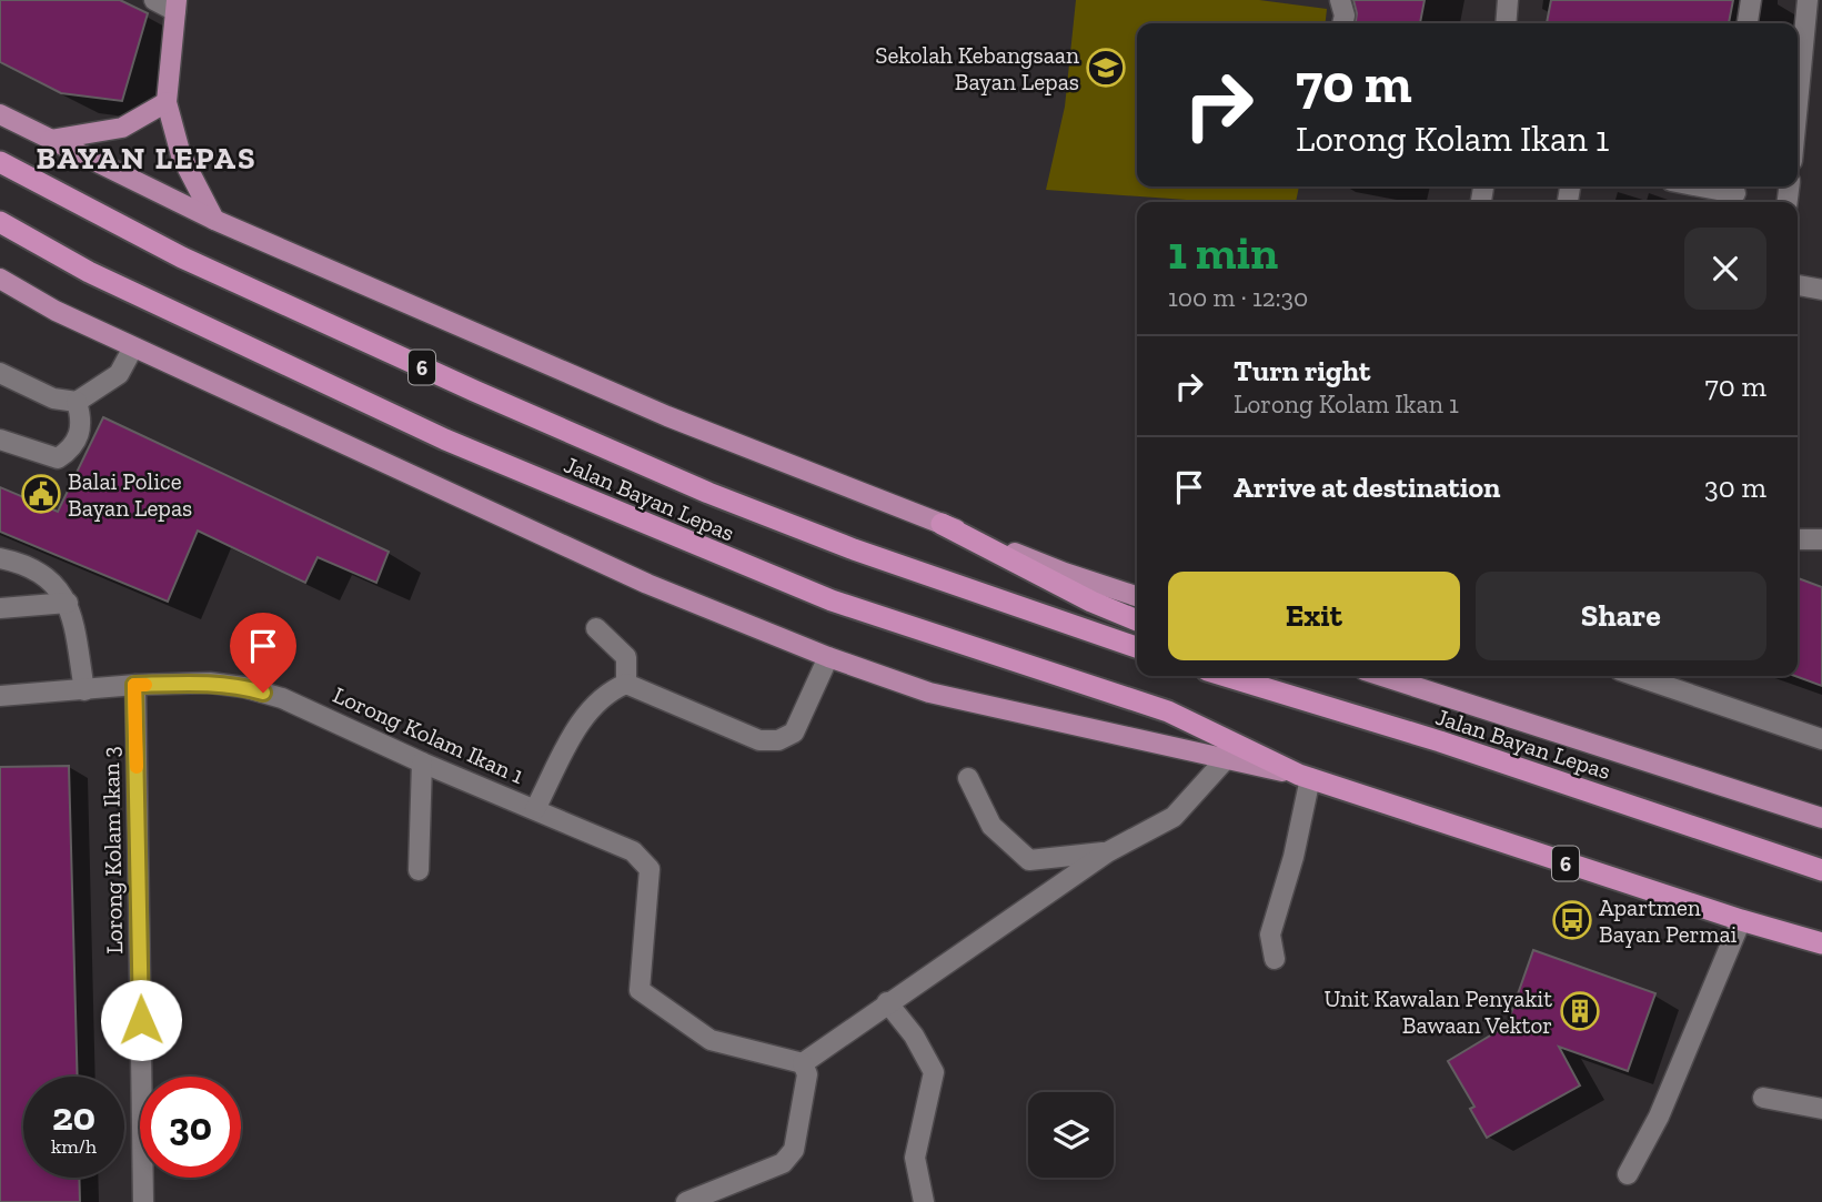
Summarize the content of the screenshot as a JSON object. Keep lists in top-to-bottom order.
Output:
{
  "streets": {
    "highway": ["6", "Jalan Bayan Lepas"],
    "street": ["Lorong Kolam Ikan 1", "Lorong Kolam Ikan 3"]
  },
  "crossings": [
    ["Lorong Kolam Ikan 1", "Lorong Kolam Ikan 3"]
  ],
  "districts": ["BAYAN LEPAS"],
  "places": {
    "school or university": ["Sekolah Kebangsaan Bayan Lepas"],
    "public building": ["Balai Police Bayan Lepas"],
    "bus stop": ["Apartmen Bayan Permai"],
    "building": ["Unit Kawalan Penyakit Bawaan Vektor"]
  },
  "page": {
    "turn": ["70 m", "Lorong Kolam Ikan 1"],
    "heading": ["1 min", "100 m · 12:30"],
    "list": [
      {
        "name": "Turn right",
        "note": "Lorong Kolam Ikan 1",
        "value": "70 m"
      },
      {
        "name": "Arrive at destination",
        "value": "30 m"
      }
    ],
    "buttons": ["Exit", "Share"],
    "speed": "20 km/h",
    "limit": "30"
  }
}
